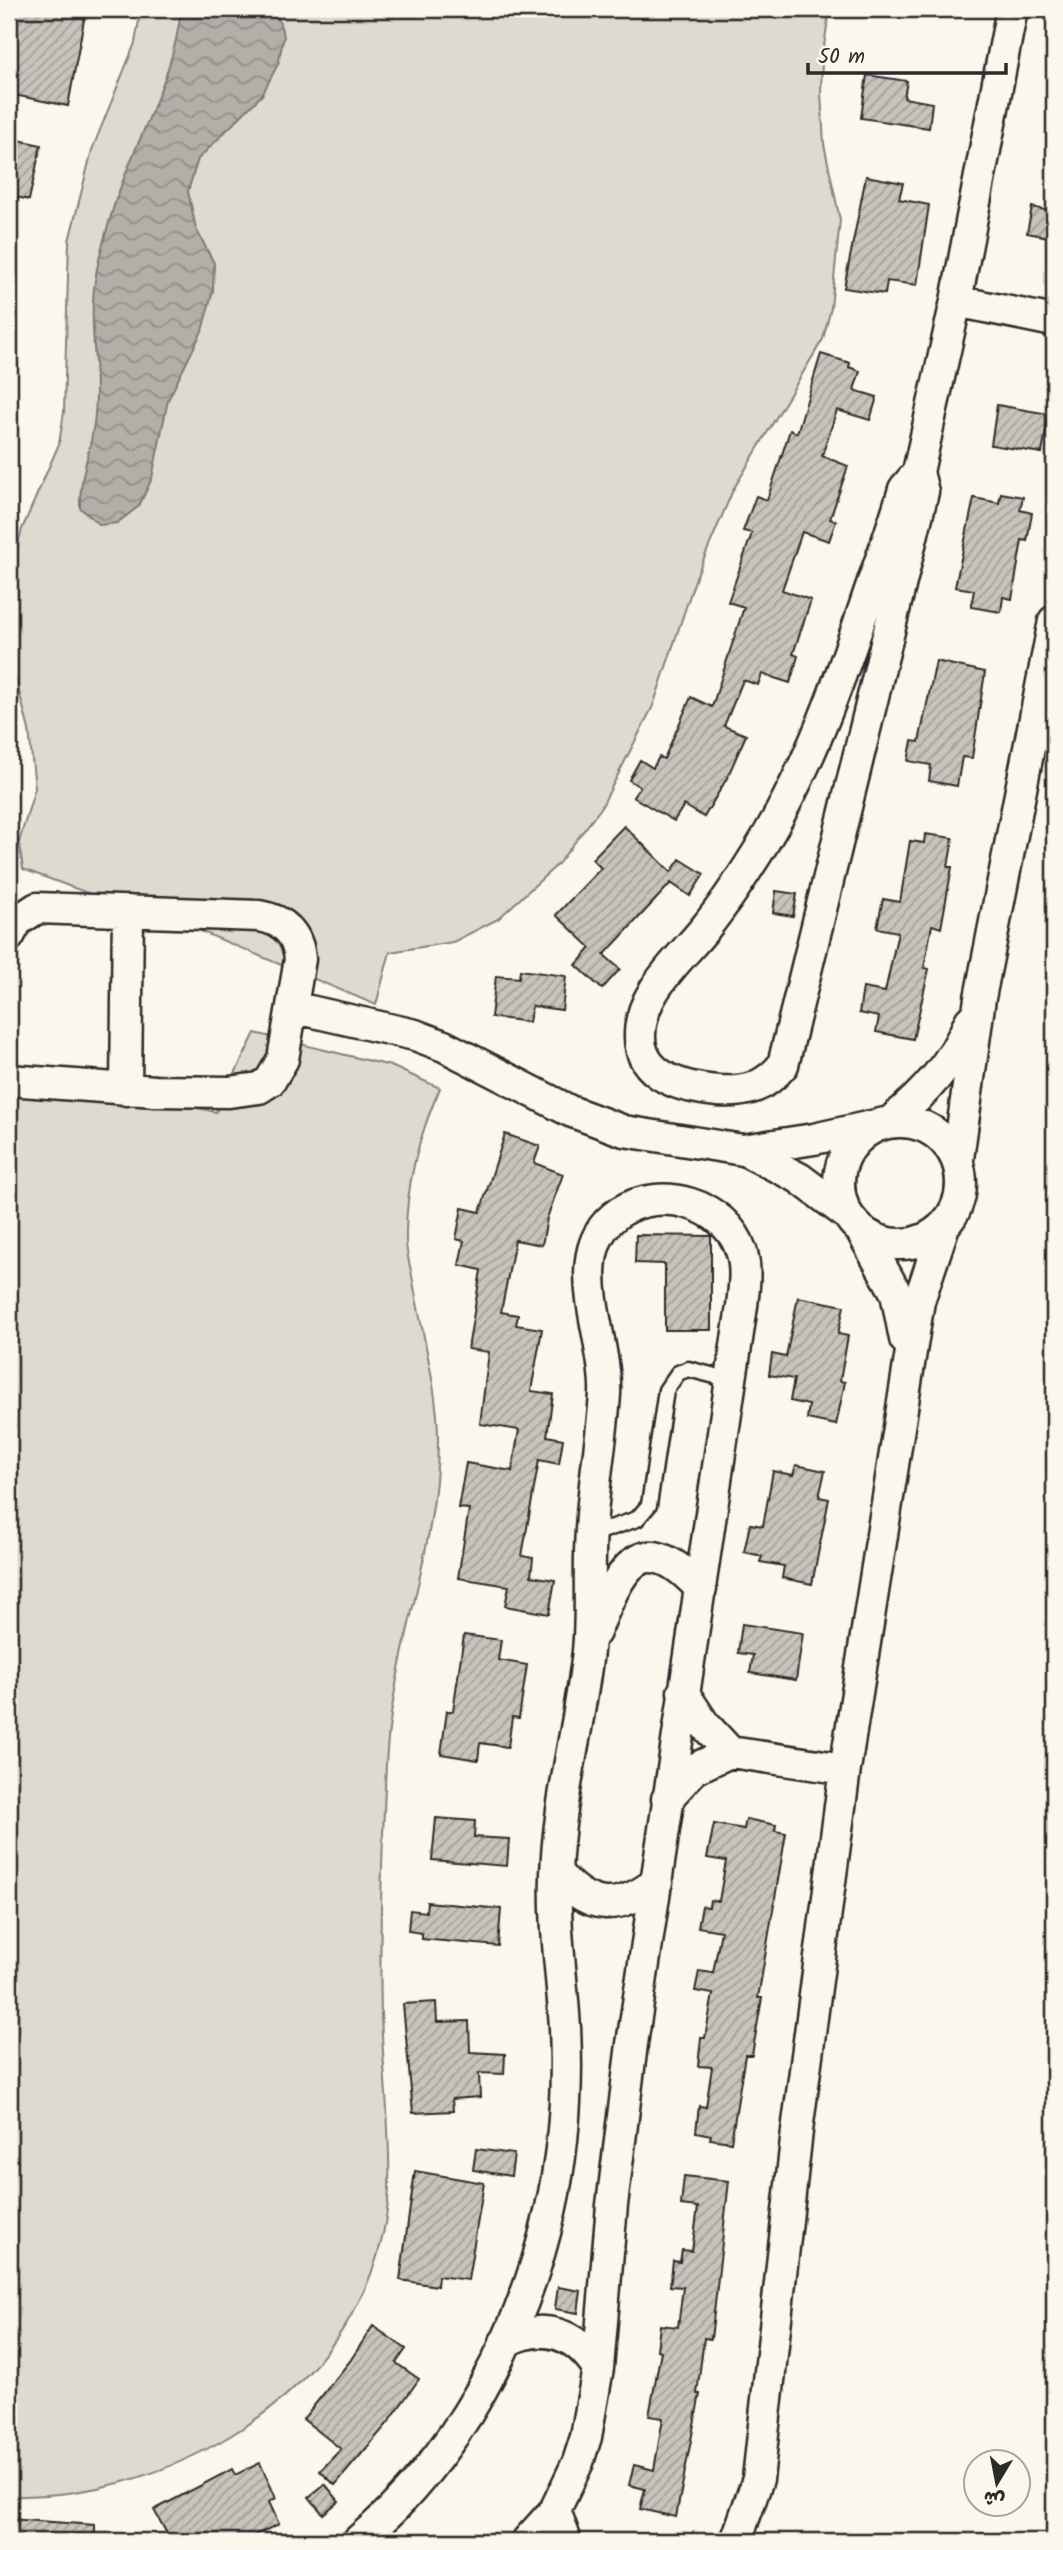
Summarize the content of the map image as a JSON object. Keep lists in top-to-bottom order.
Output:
{
  "scale_bar": "50 m",
  "north": "bottom"
}
